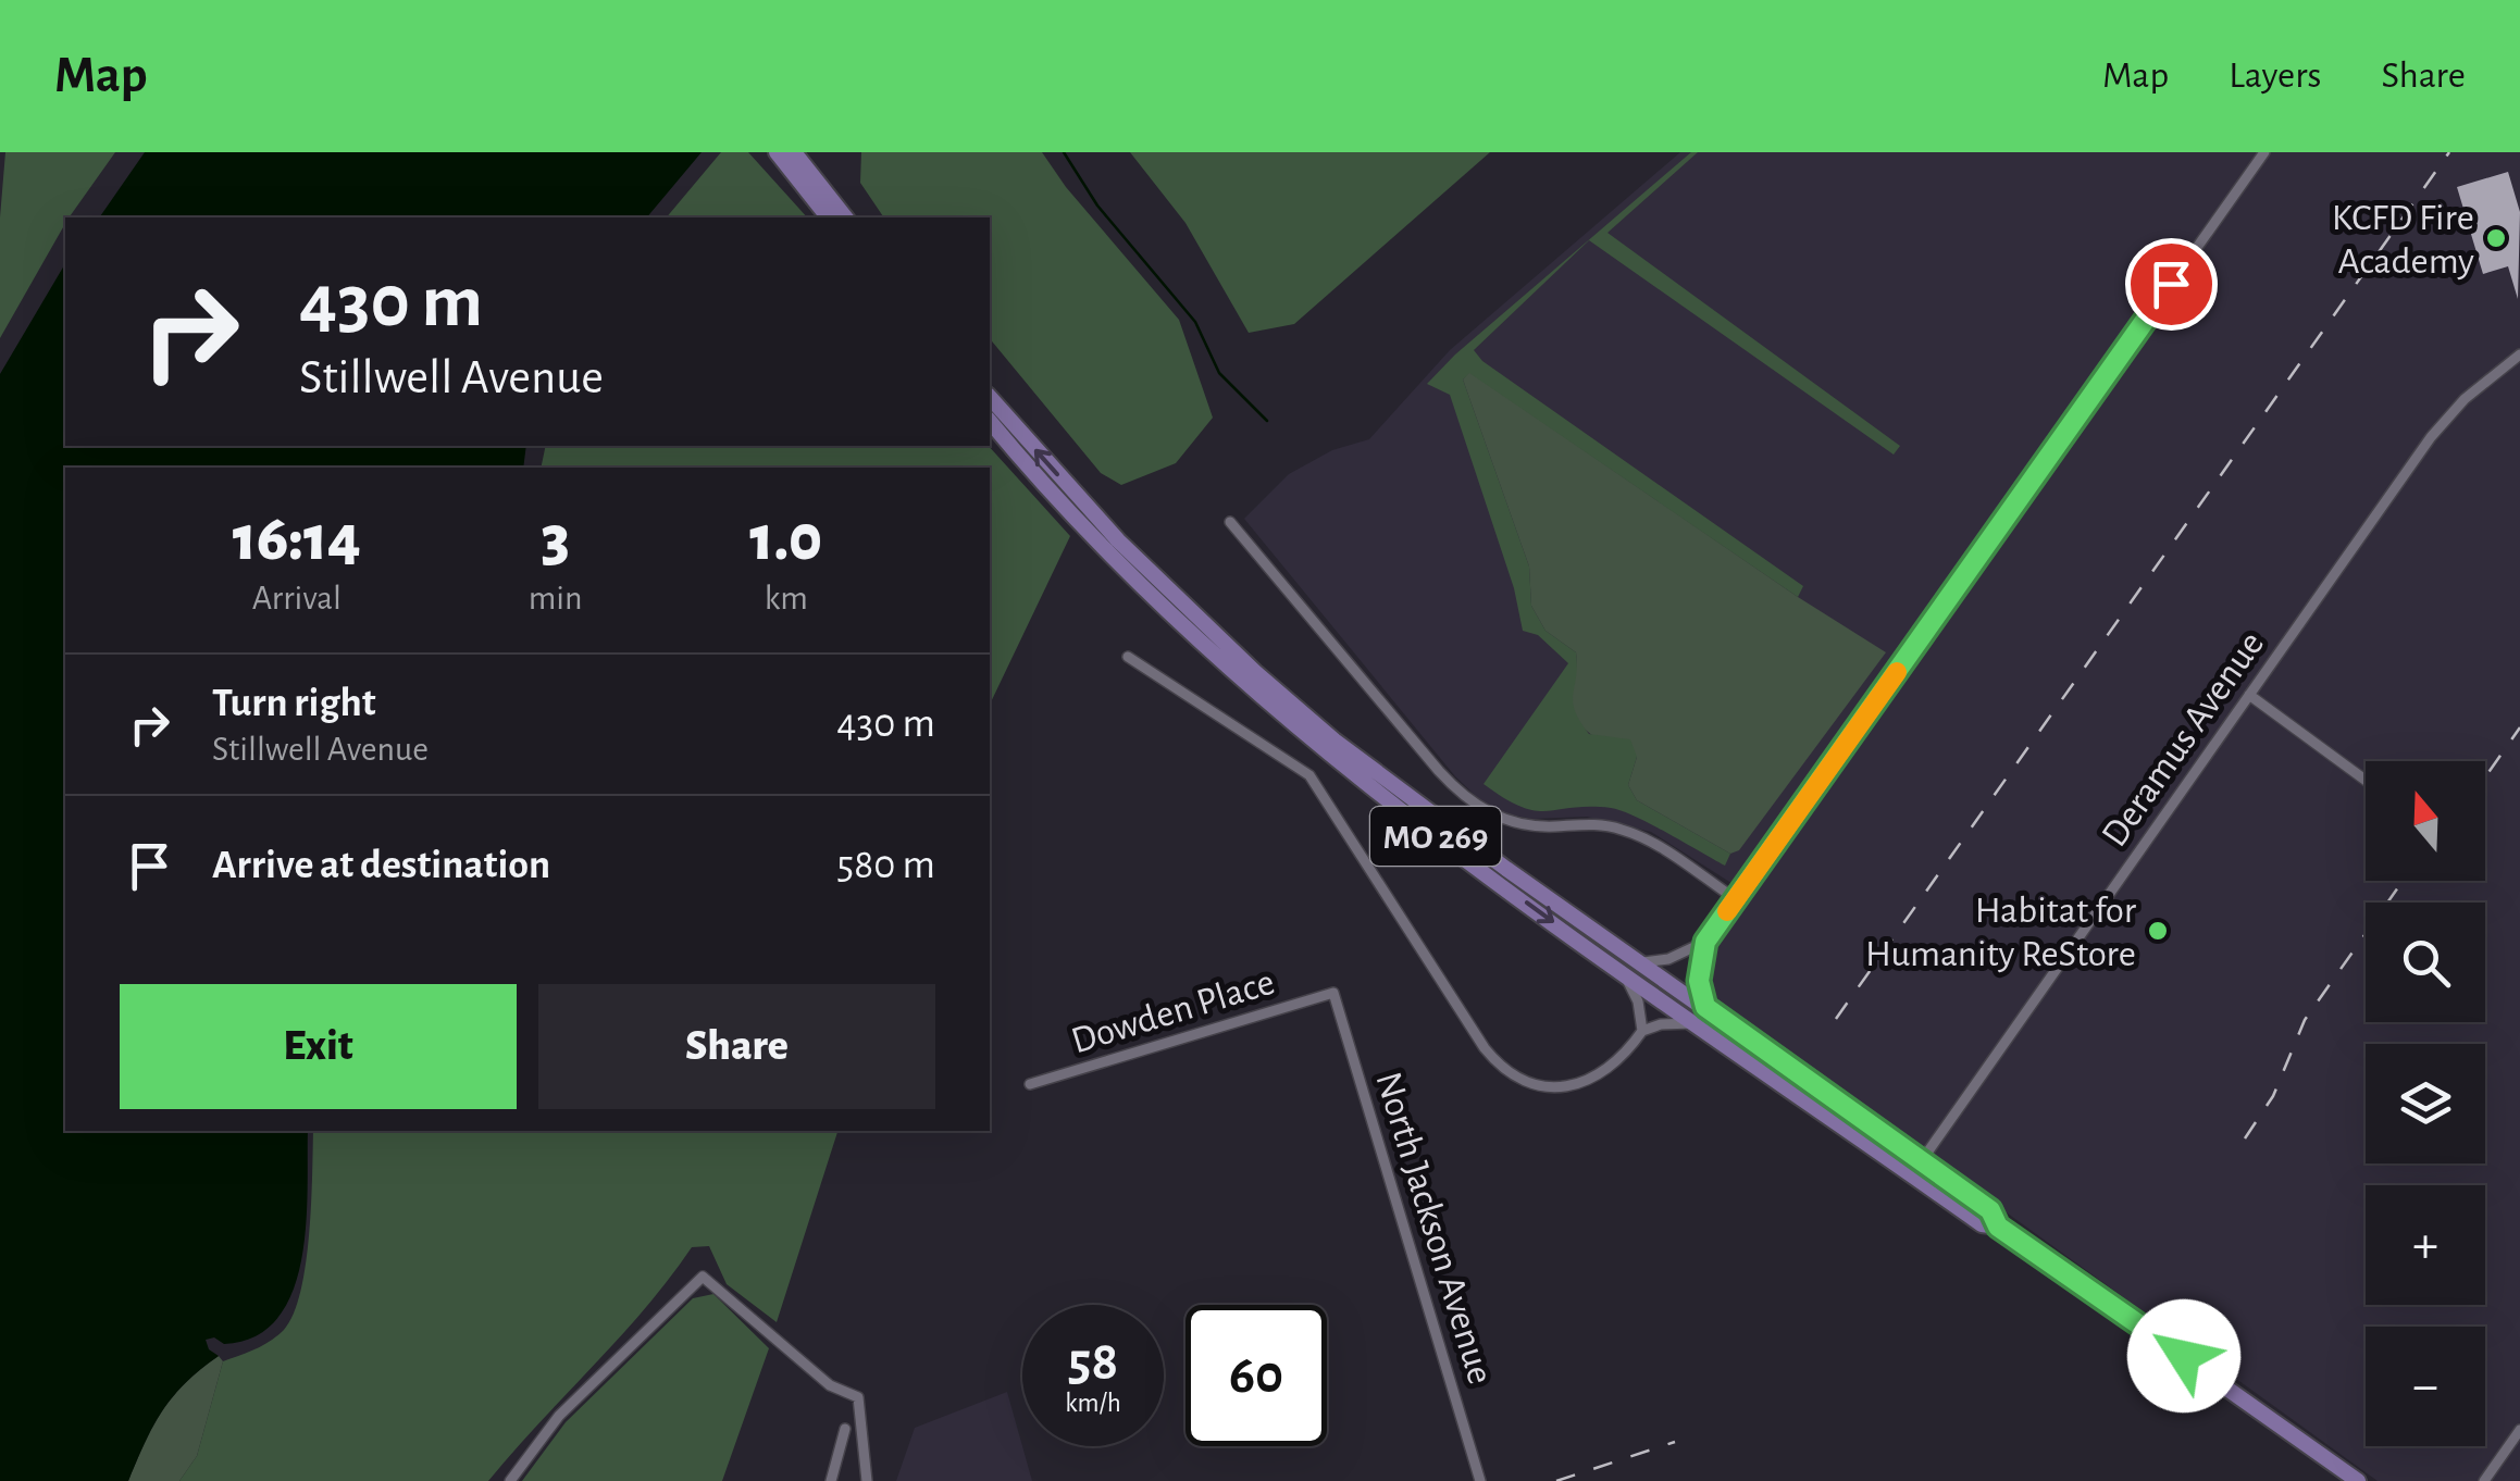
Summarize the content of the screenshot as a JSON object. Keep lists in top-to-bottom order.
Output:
{
  "streets": {
    "main road": ["MO 269"],
    "street": ["Deramus Avenue", "Dowden Place", "North Jackson Avenue"]
  },
  "crossings": [
    ["Deramus Avenue", "MO 269"],
    ["Dowden Place", "North Jackson Avenue"]
  ],
  "places": ["KCFD Fire Academy", "Habitat for Humanity ReStore"],
  "north": "top",
  "page": {
    "header": "Map",
    "nav": ["Map", "Layers", "Share"],
    "turn": ["430 m", "Stillwell Avenue"],
    "eta": [
      "16:14",
      "Arrival",
      "3",
      "min",
      "1.0",
      "km"
    ],
    "list": [
      {
        "name": "Turn right",
        "note": "Stillwell Avenue",
        "value": "430 m"
      },
      {
        "name": "Arrive at destination",
        "value": "580 m"
      }
    ],
    "map_buttons": ["+", "−"],
    "buttons": ["Exit", "Share"],
    "speed": "58 km/h",
    "limit": "60"
  }
}
